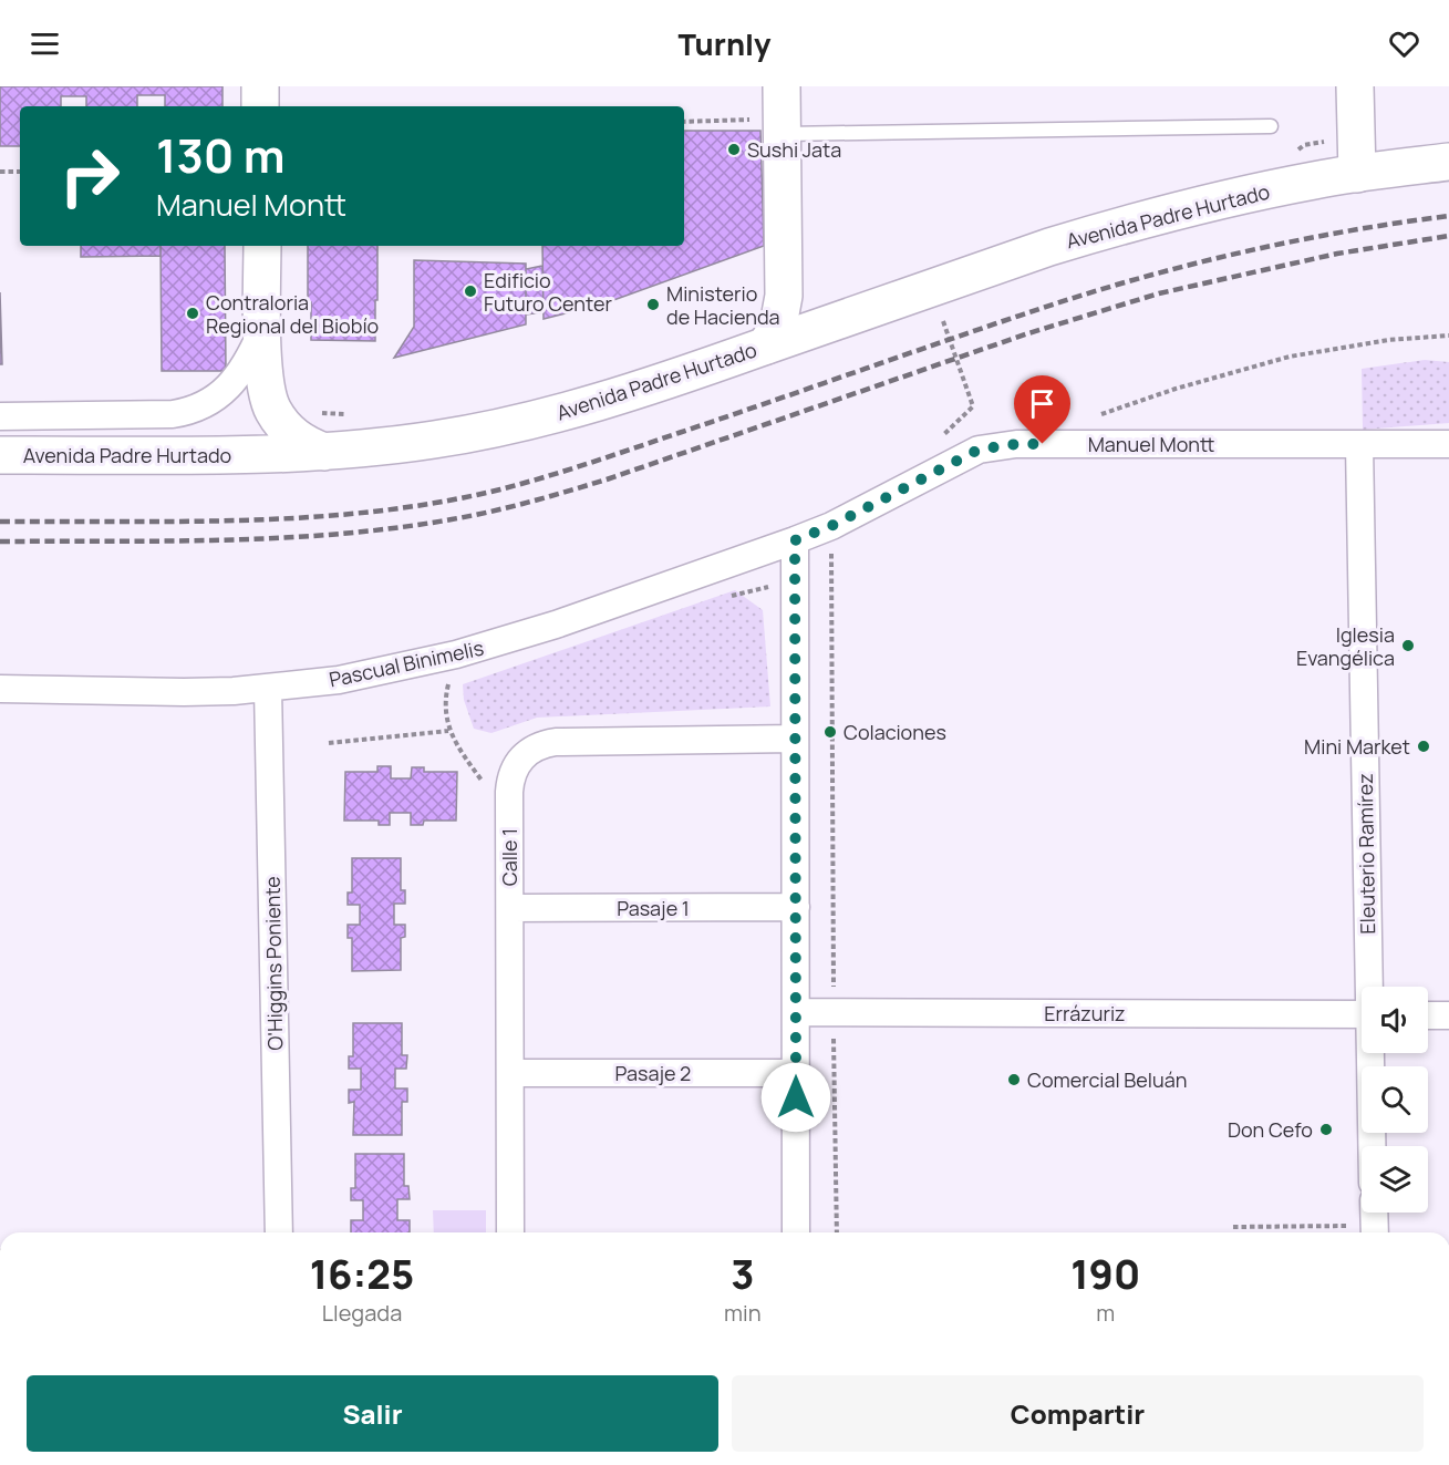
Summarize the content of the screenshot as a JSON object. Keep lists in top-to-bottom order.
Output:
{
  "streets": {
    "main road": ["Avenida Padre Hurtado"],
    "street": [
      "Manuel Montt",
      "Pascual Binimelis",
      "Eleuterio Ramírez",
      "Calle 1",
      "Pasaje 1",
      "O'Higgins Poniente",
      "Errázuriz",
      "Pasaje 2"
    ]
  },
  "crossings": [
    ["Manuel Montt", "Pascual Binimelis"],
    ["Manuel Montt", "Eleuterio Ramírez"],
    ["Pascual Binimelis", "O'Higgins Poniente"],
    ["Calle 1", "Pasaje 1"],
    ["Calle 1", "Pasaje 2"]
  ],
  "places": [
    "Sushi Jata",
    "Edificio Futuro Center",
    "Ministerio de Hacienda",
    "Contraloria Regional del Biobío",
    "Iglesia Evangélica",
    "Colaciones",
    "Mini Market",
    "Comercial Beluán",
    "Don Cefo"
  ],
  "page": {
    "header": "Turnly",
    "turn": ["130 m", "Manuel Montt"],
    "eta": [
      "16:25",
      "Llegada",
      "3",
      "min",
      "190",
      "m"
    ],
    "buttons": ["Salir", "Compartir"]
  }
}
